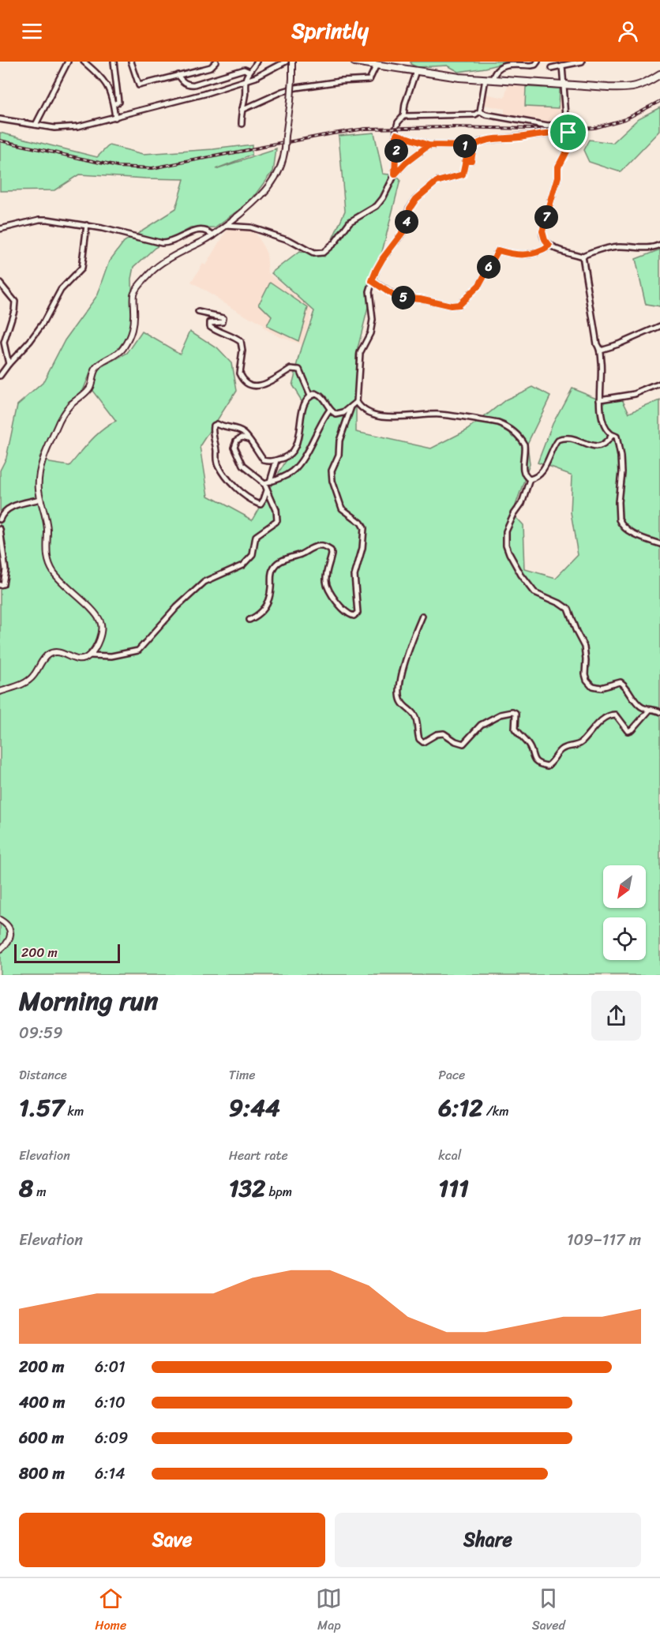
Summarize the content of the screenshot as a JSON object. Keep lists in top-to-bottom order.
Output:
{
  "scale_bar": "200 m",
  "north": "bottom left",
  "page": {
    "header": "Sprintly",
    "pins": [
      "1",
      "2",
      "7",
      "4",
      "6",
      "5"
    ],
    "scale": "200 m",
    "heading": ["Morning run", "09:59"],
    "stats": [
      ["Distance", "1.57 km"],
      ["Time", "9:44"],
      ["Pace", "6:12 /km"],
      ["Elevation", "8 m"],
      ["Heart rate", "132 bpm"],
      ["kcal", "111"]
    ],
    "chart": ["Elevation", "109–117 m"],
    "list": [
      {
        "name": "200 m",
        "note": "6:01"
      },
      {
        "name": "400 m",
        "note": "6:10"
      },
      {
        "name": "600 m",
        "note": "6:09"
      },
      {
        "name": "800 m",
        "note": "6:14"
      }
    ],
    "buttons": ["Save", "Share"],
    "tabs": ["Home", "Map", "Saved"]
  }
}
